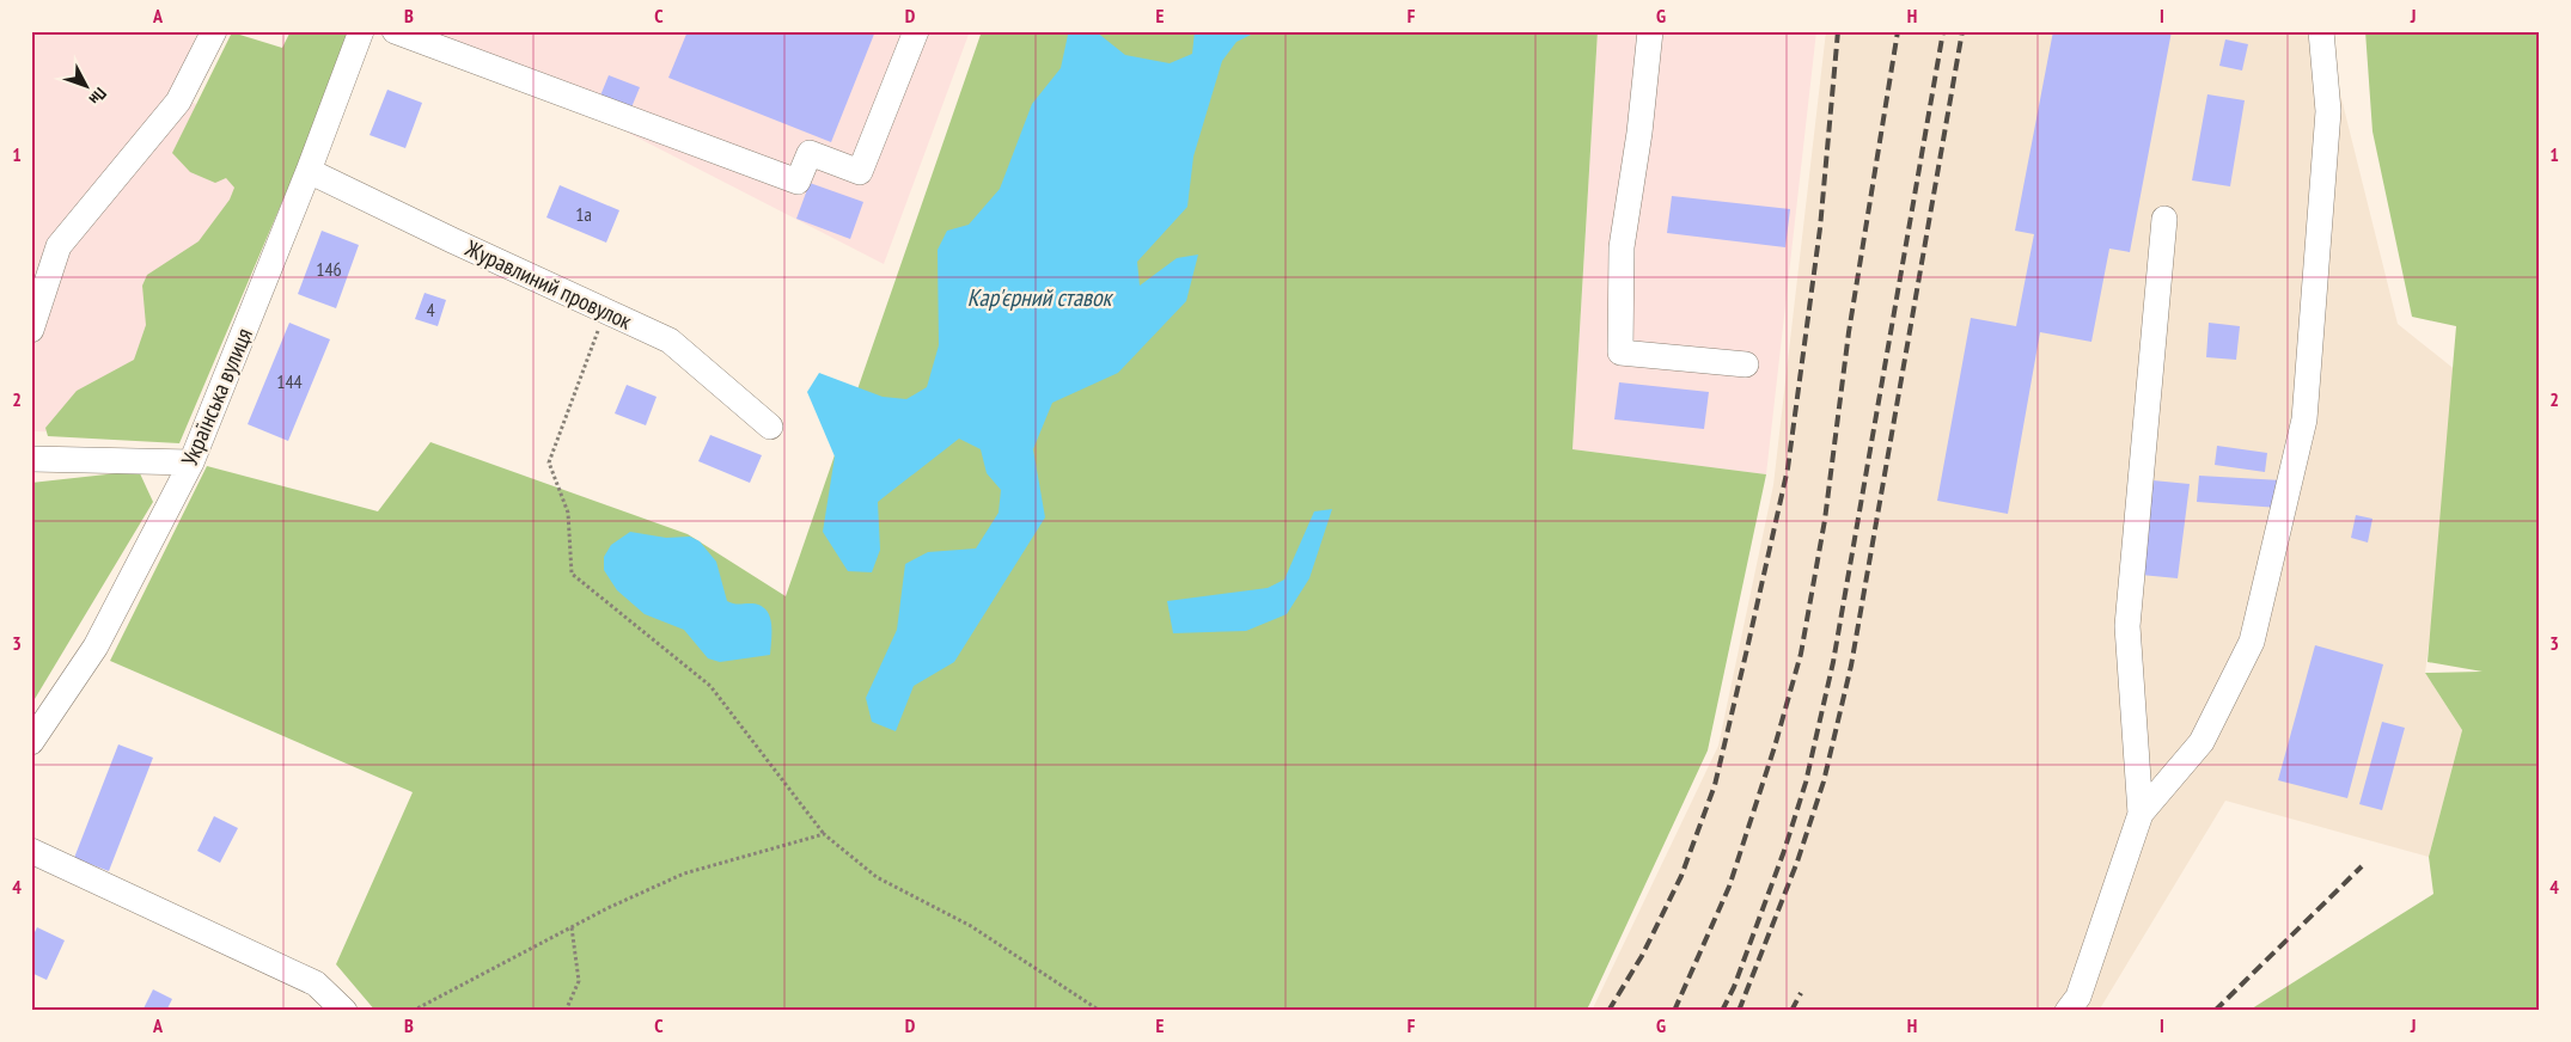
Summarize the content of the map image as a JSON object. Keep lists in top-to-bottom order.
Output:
{
  "streets": {
    "street": ["Журавлиний провулок", "Українська вулиця"]
  },
  "crossings": [
    ["Журавлиний провулок", "Українська вулиця"]
  ],
  "water": ["Кар'єрний ставок"],
  "house_numbers": [
    "1а",
    "146",
    "4",
    "144"
  ],
  "north": "bottom right",
  "grid": {
    "columns": [
      "A",
      "B",
      "C",
      "D",
      "E",
      "F",
      "G",
      "H",
      "I",
      "J"
    ],
    "rows": [
      "1",
      "2",
      "3",
      "4"
    ]
  }
}
